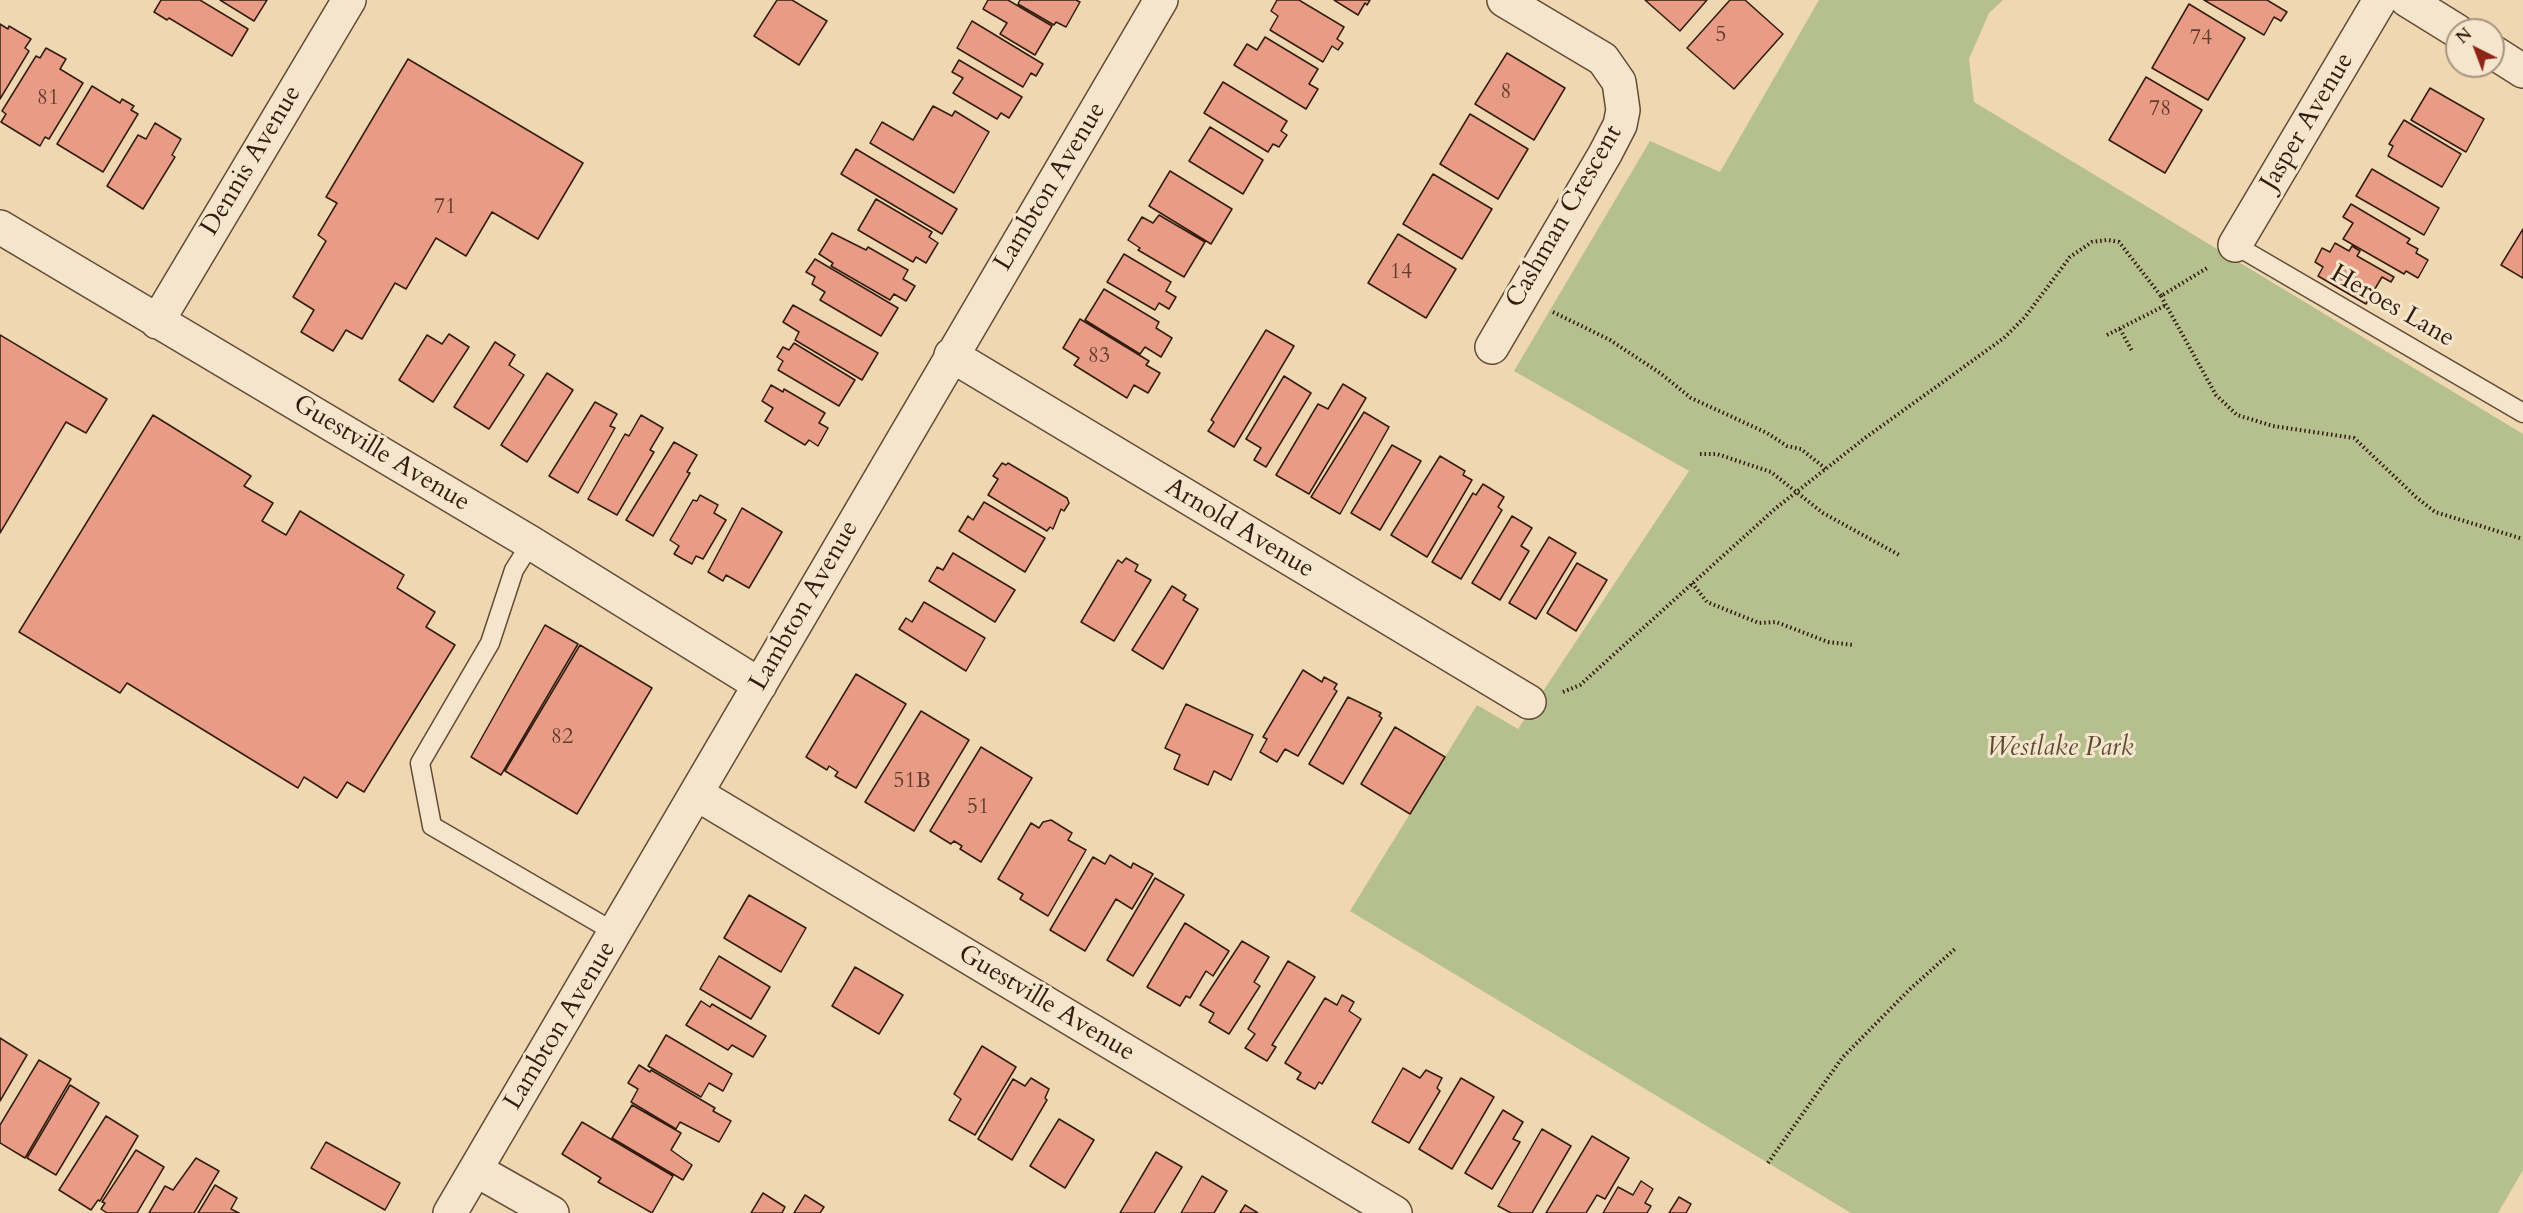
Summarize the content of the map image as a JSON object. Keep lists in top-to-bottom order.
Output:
{
  "streets": {
    "street": [
      "Jasper Avenue",
      "Dennis Avenue",
      "Lambton Avenue",
      "Cashman Crescent",
      "Guestville Avenue",
      "Arnold Avenue"
    ],
    "lane": ["Heroes Lane"]
  },
  "crossings": [
    ["Jasper Avenue", "Heroes Lane"],
    ["Dennis Avenue", "Guestville Avenue"],
    ["Lambton Avenue", "Guestville Avenue"],
    ["Lambton Avenue", "Arnold Avenue"]
  ],
  "parks": ["Westlake Park"],
  "house_numbers": [
    "5",
    "74",
    "8",
    "81",
    "78",
    "71",
    "14",
    "83",
    "82",
    "51B",
    "51"
  ],
  "north": "top left"
}
